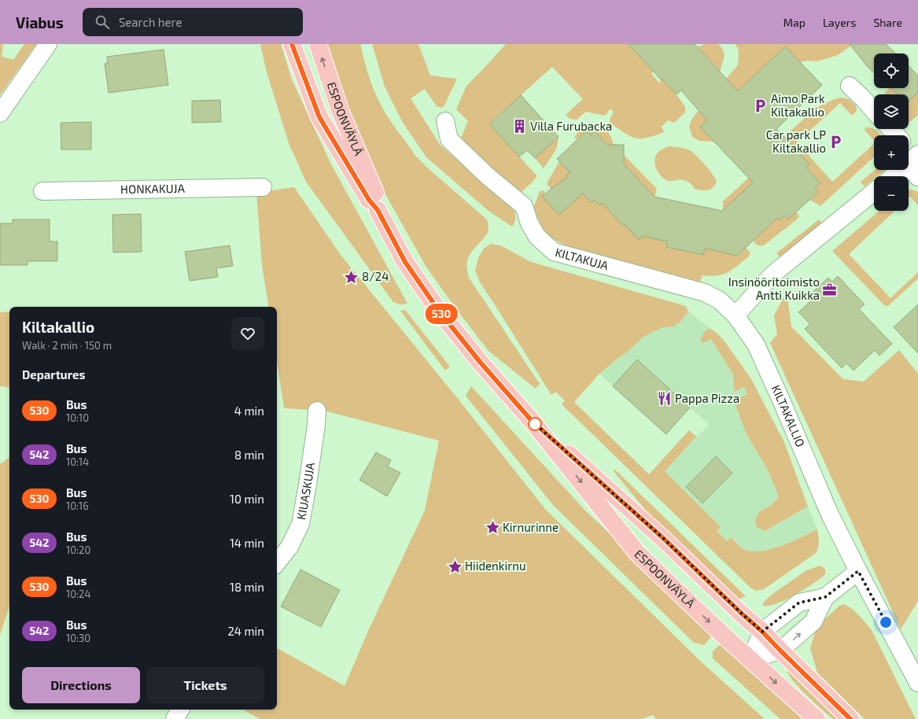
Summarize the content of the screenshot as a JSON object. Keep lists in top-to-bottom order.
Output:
{
  "streets": {
    "main road": ["ESPOONVÄYLÄ"],
    "street": [
      "HONKAKUJA",
      "KILTAKUJA",
      "KILTAKALLIO",
      "KIUASKUJA"
    ]
  },
  "crossings": [
    ["KILTAKUJA", "KILTAKALLIO"]
  ],
  "places": {
    "parking": ["Aimo Park Kiltakallio", "Car park LP Kiltakallio"],
    "building": ["Villa Furubacka"],
    "place": ["8/24", "Kirnurinne", "Hiidenkirnu"],
    "office": ["Insinööritoimisto Antti Kuikka"],
    "restaurant": ["Pappa Pizza"]
  },
  "lines": ["bus line 530"],
  "page": {
    "header": "Viabus",
    "search": "Search here",
    "nav": ["Map", "Layers", "Share"],
    "on_map": "530",
    "map_buttons": ["+", "−"],
    "heading": [
      ["Kiltakallio", "Walk · 2 min · 150 m"],
      "Departures"
    ],
    "list": [
      {
        "mark": "530",
        "name": "Bus",
        "note": "10:10",
        "value": "4 min"
      },
      {
        "mark": "542",
        "name": "Bus",
        "note": "10:14",
        "value": "8 min"
      },
      {
        "mark": "530",
        "name": "Bus",
        "note": "10:16",
        "value": "10 min"
      },
      {
        "mark": "542",
        "name": "Bus",
        "note": "10:20",
        "value": "14 min"
      },
      {
        "mark": "530",
        "name": "Bus",
        "note": "10:24",
        "value": "18 min"
      },
      {
        "mark": "542",
        "name": "Bus",
        "note": "10:30",
        "value": "24 min"
      }
    ],
    "buttons": ["Directions", "Tickets"]
  }
}
